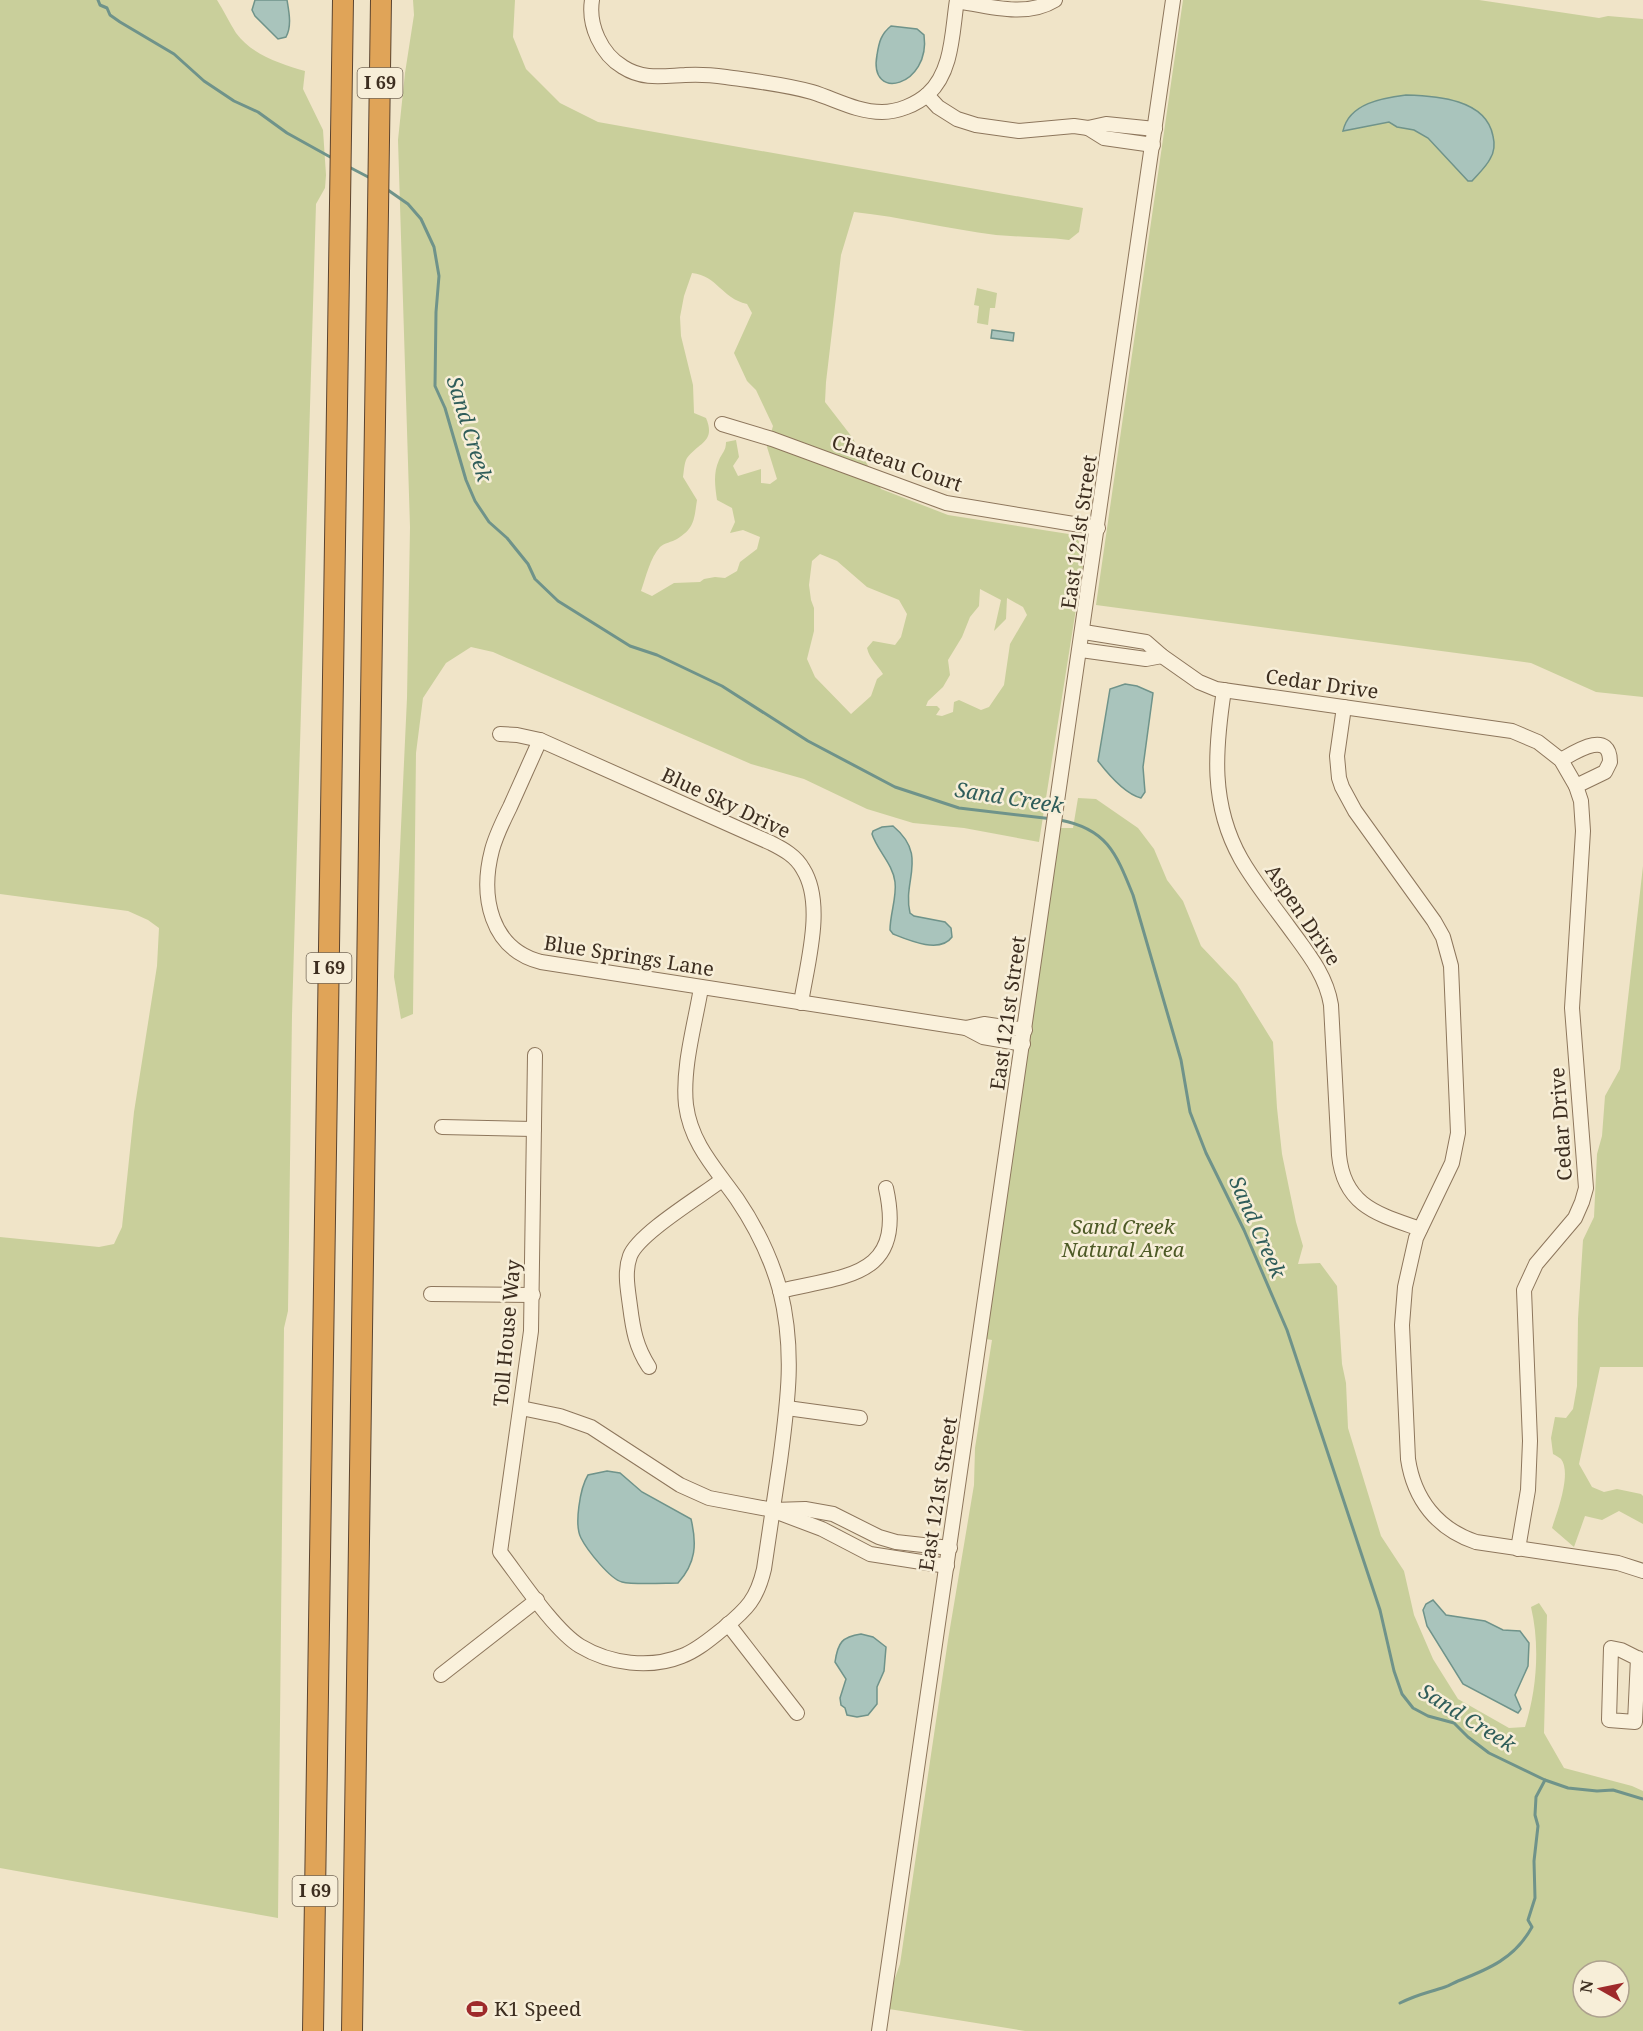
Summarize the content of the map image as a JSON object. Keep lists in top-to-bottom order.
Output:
{
  "streets": {
    "highway": ["I 69"],
    "street": [
      "Chateau Court",
      "East 121st Street",
      "Cedar Drive",
      "Blue Sky Drive",
      "Aspen Drive",
      "Blue Springs Lane",
      "Toll House Way"
    ]
  },
  "crossings": [
    ["Chateau Court", "East 121st Street"],
    ["East 121st Street", "Cedar Drive"],
    ["East 121st Street", "Blue Springs Lane"],
    ["Cedar Drive", "Aspen Drive"],
    ["Blue Sky Drive", "Blue Springs Lane"],
    ["Blue Springs Lane", "Toll House Way"]
  ],
  "water": ["Sand Creek"],
  "parks": ["Sand Creek Natural Area"],
  "places": {
    "sports": ["K1 Speed"]
  },
  "north": "left"
}
